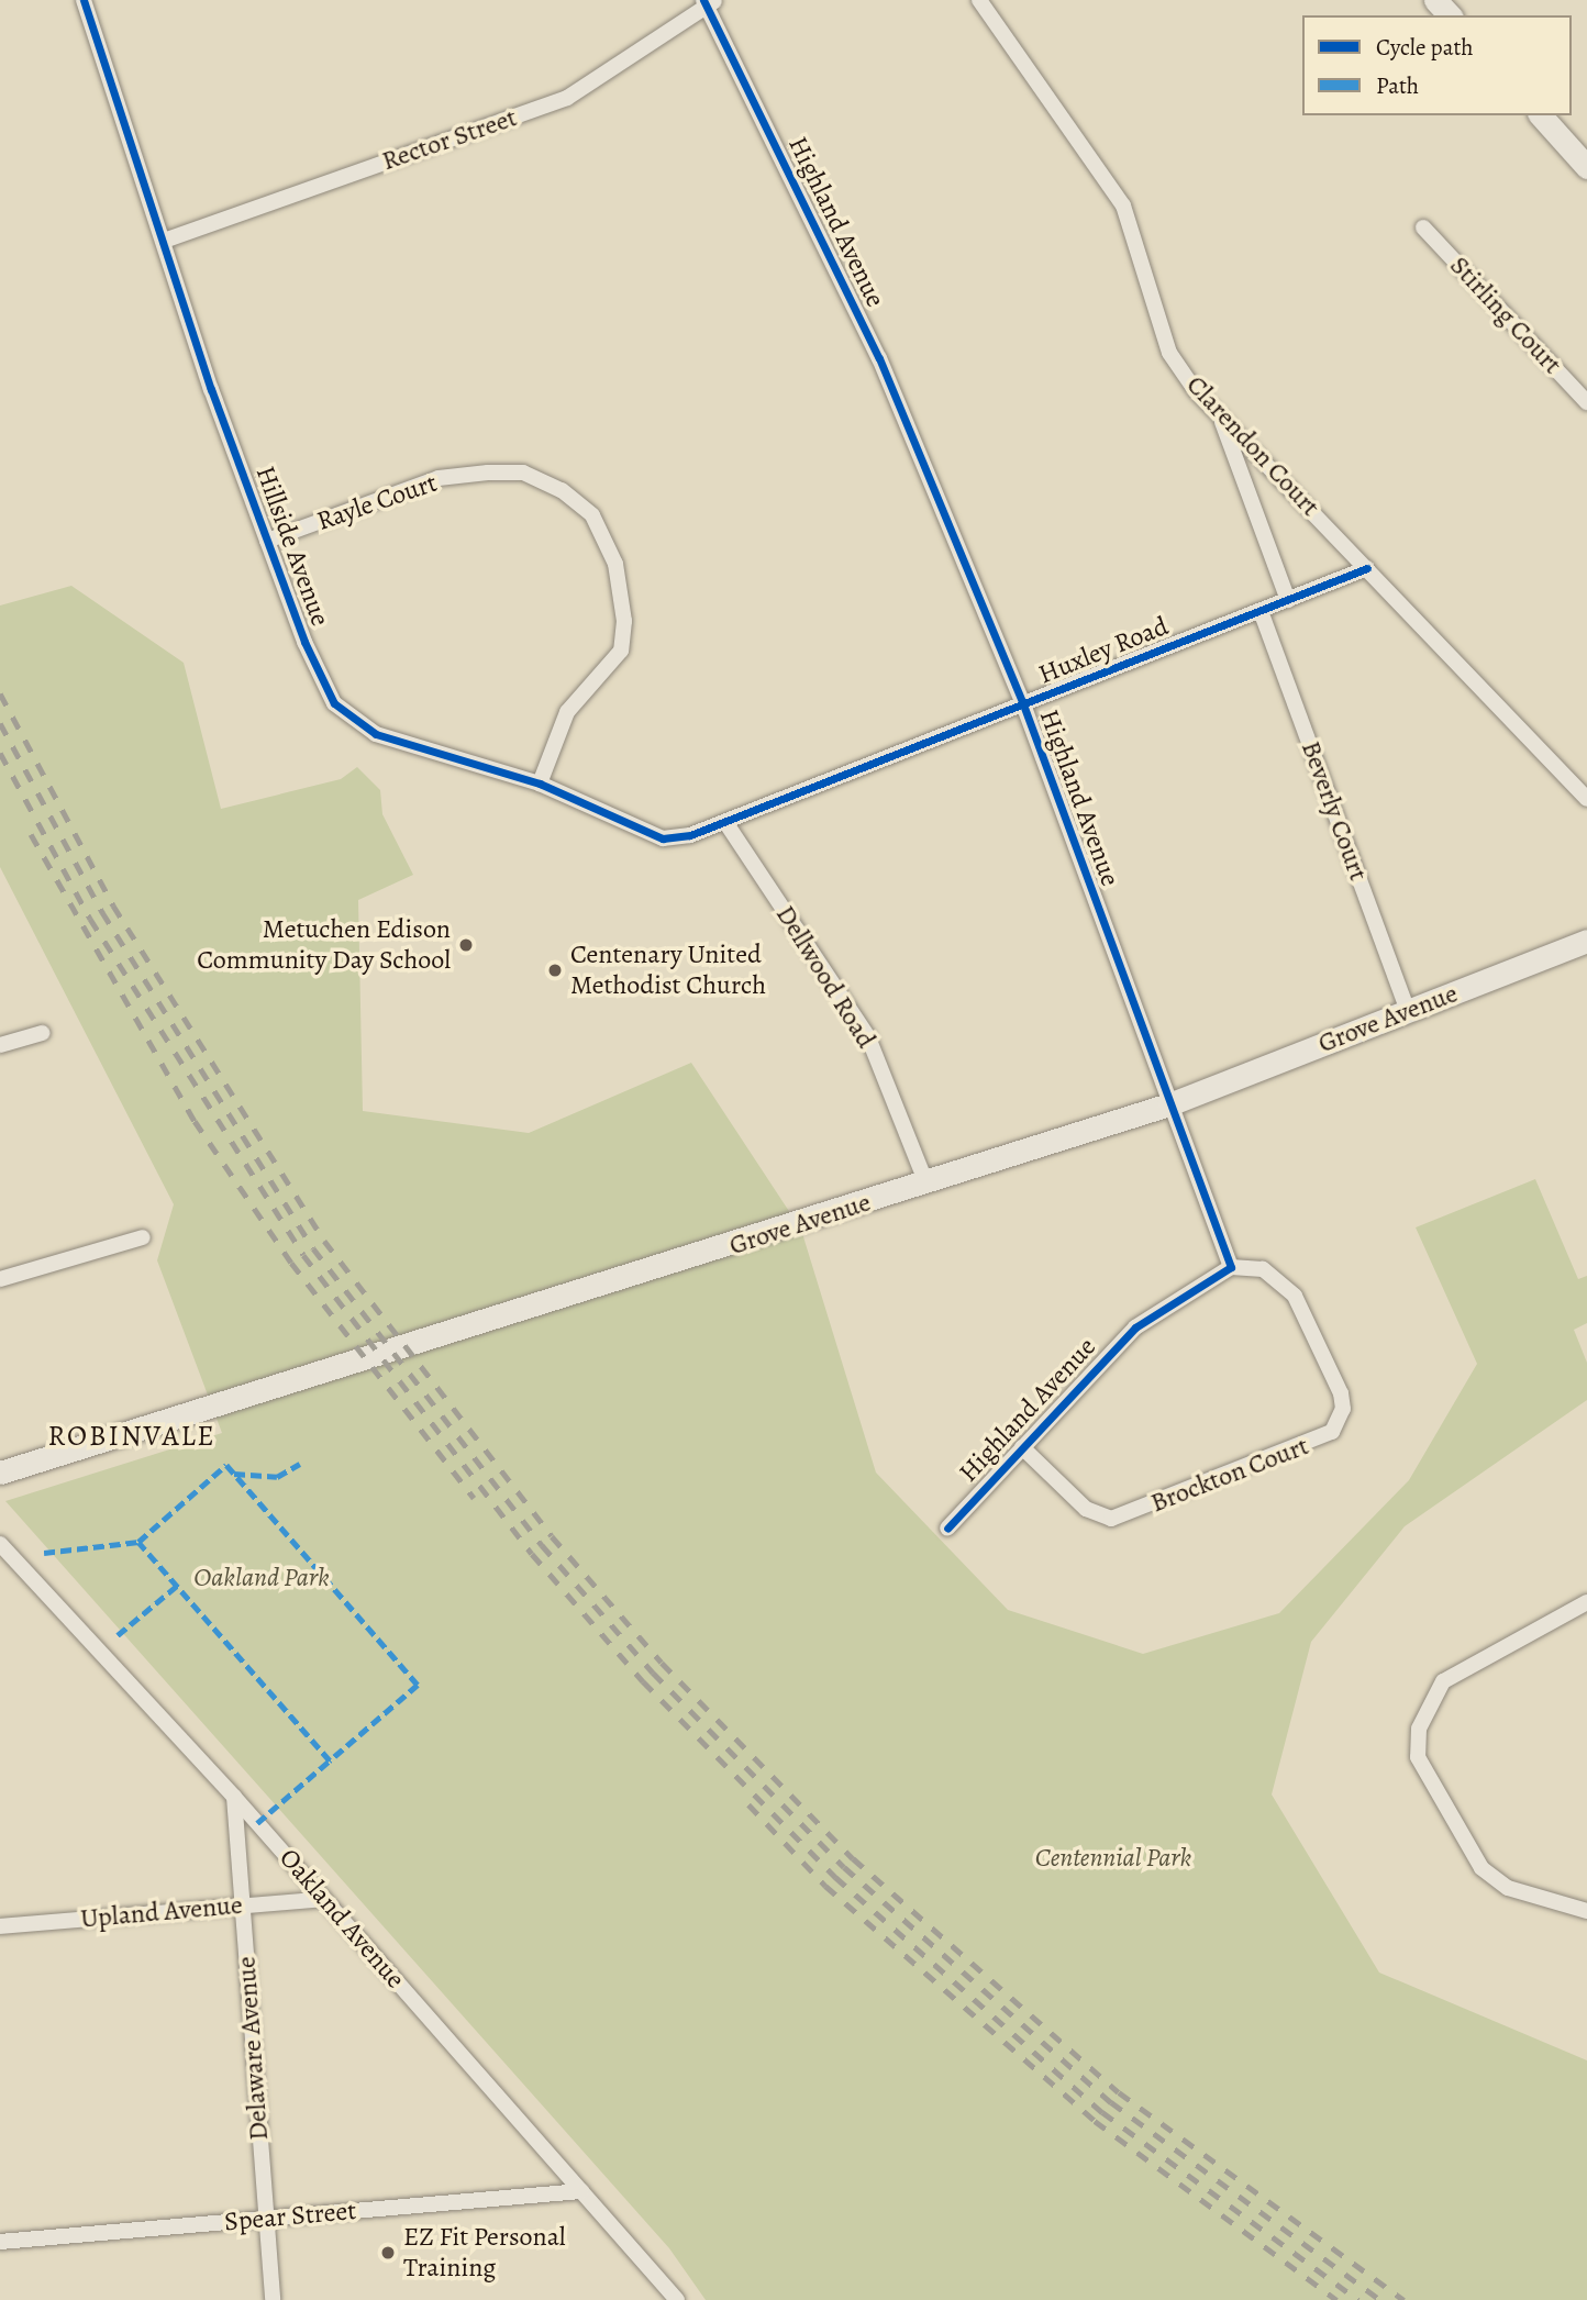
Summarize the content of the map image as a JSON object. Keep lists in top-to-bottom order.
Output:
{
  "streets": {
    "street": [
      "Rector Street",
      "Highland Avenue",
      "Stirling Court",
      "Clarendon Court",
      "Rayle Court",
      "Hillside Avenue",
      "Huxley Road",
      "Beverly Court",
      "Dellwood Road",
      "Grove Avenue",
      "Brockton Court",
      "Upland Avenue",
      "Oakland Avenue",
      "Delaware Avenue",
      "Spear Street"
    ]
  },
  "crossings": [
    ["Rector Street", "Highland Avenue"],
    ["Rector Street", "Hillside Avenue"],
    ["Highland Avenue", "Huxley Road"],
    ["Highland Avenue", "Grove Avenue"],
    ["Highland Avenue", "Brockton Court"],
    ["Clarendon Court", "Huxley Road"],
    ["Rayle Court", "Hillside Avenue"],
    ["Hillside Avenue", "Huxley Road"],
    ["Hillside Avenue", "Dellwood Road"],
    ["Huxley Road", "Beverly Court"],
    ["Huxley Road", "Dellwood Road"],
    ["Beverly Court", "Grove Avenue"],
    ["Dellwood Road", "Grove Avenue"],
    ["Upland Avenue", "Oakland Avenue"],
    ["Upland Avenue", "Delaware Avenue"],
    ["Oakland Avenue", "Delaware Avenue"],
    ["Oakland Avenue", "Spear Street"],
    ["Delaware Avenue", "Spear Street"]
  ],
  "districts": ["ROBINVALE"],
  "parks": ["Oakland Park", "Centennial Park"],
  "places": ["Metuchen Edison Community Day School", "Centenary United Methodist Church", "EZ Fit Personal Training"],
  "legend": ["Cycle path", "Path"]
}
